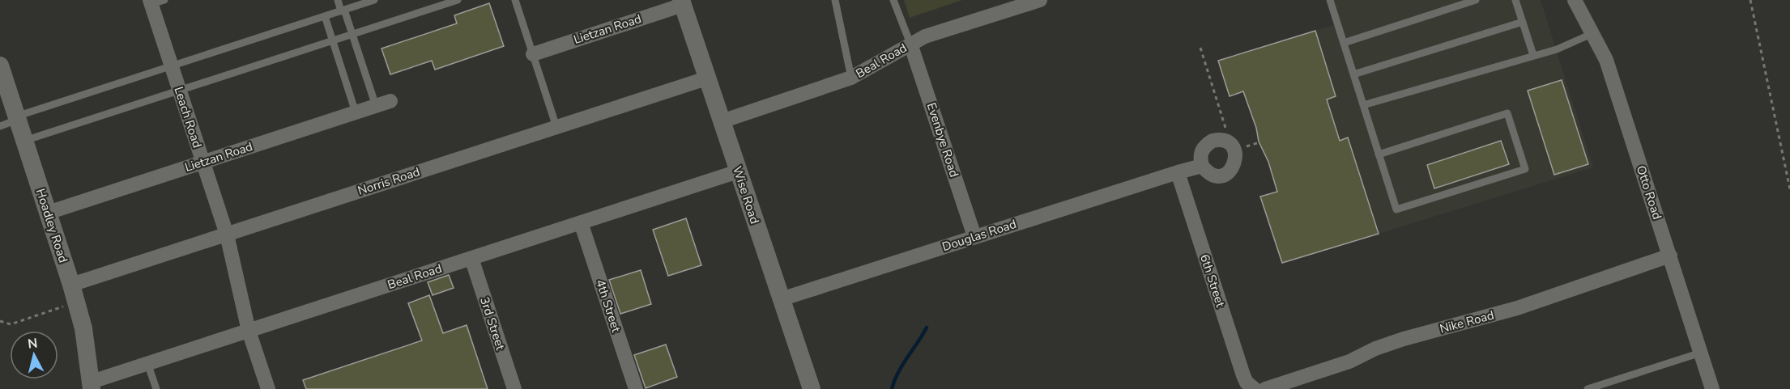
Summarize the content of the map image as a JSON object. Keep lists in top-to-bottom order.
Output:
{
  "streets": {
    "street": [
      "Lietzan Road",
      "Beal Road",
      "Leach Road",
      "Evenbye Road",
      "Norris Road",
      "Otto Road",
      "Wise Road",
      "Hoadley Road",
      "Douglas Road",
      "6th Street",
      "4th Street",
      "Nike Road",
      "3rd Street"
    ]
  },
  "crossings": [
    ["Lietzan Road", "Leach Road"],
    ["Lietzan Road", "Wise Road"],
    ["Lietzan Road", "Hoadley Road"],
    ["Beal Road", "Leach Road"],
    ["Beal Road", "Evenbye Road"],
    ["Beal Road", "Wise Road"],
    ["Beal Road", "Hoadley Road"],
    ["Beal Road", "4th Street"],
    ["Beal Road", "3rd Street"],
    ["Leach Road", "Norris Road"],
    ["Evenbye Road", "Douglas Road"],
    ["Norris Road", "Wise Road"],
    ["Norris Road", "Hoadley Road"],
    ["Otto Road", "Nike Road"],
    ["Wise Road", "Douglas Road"],
    ["Douglas Road", "6th Street"],
    ["6th Street", "Nike Road"]
  ],
  "north": "top"
}
